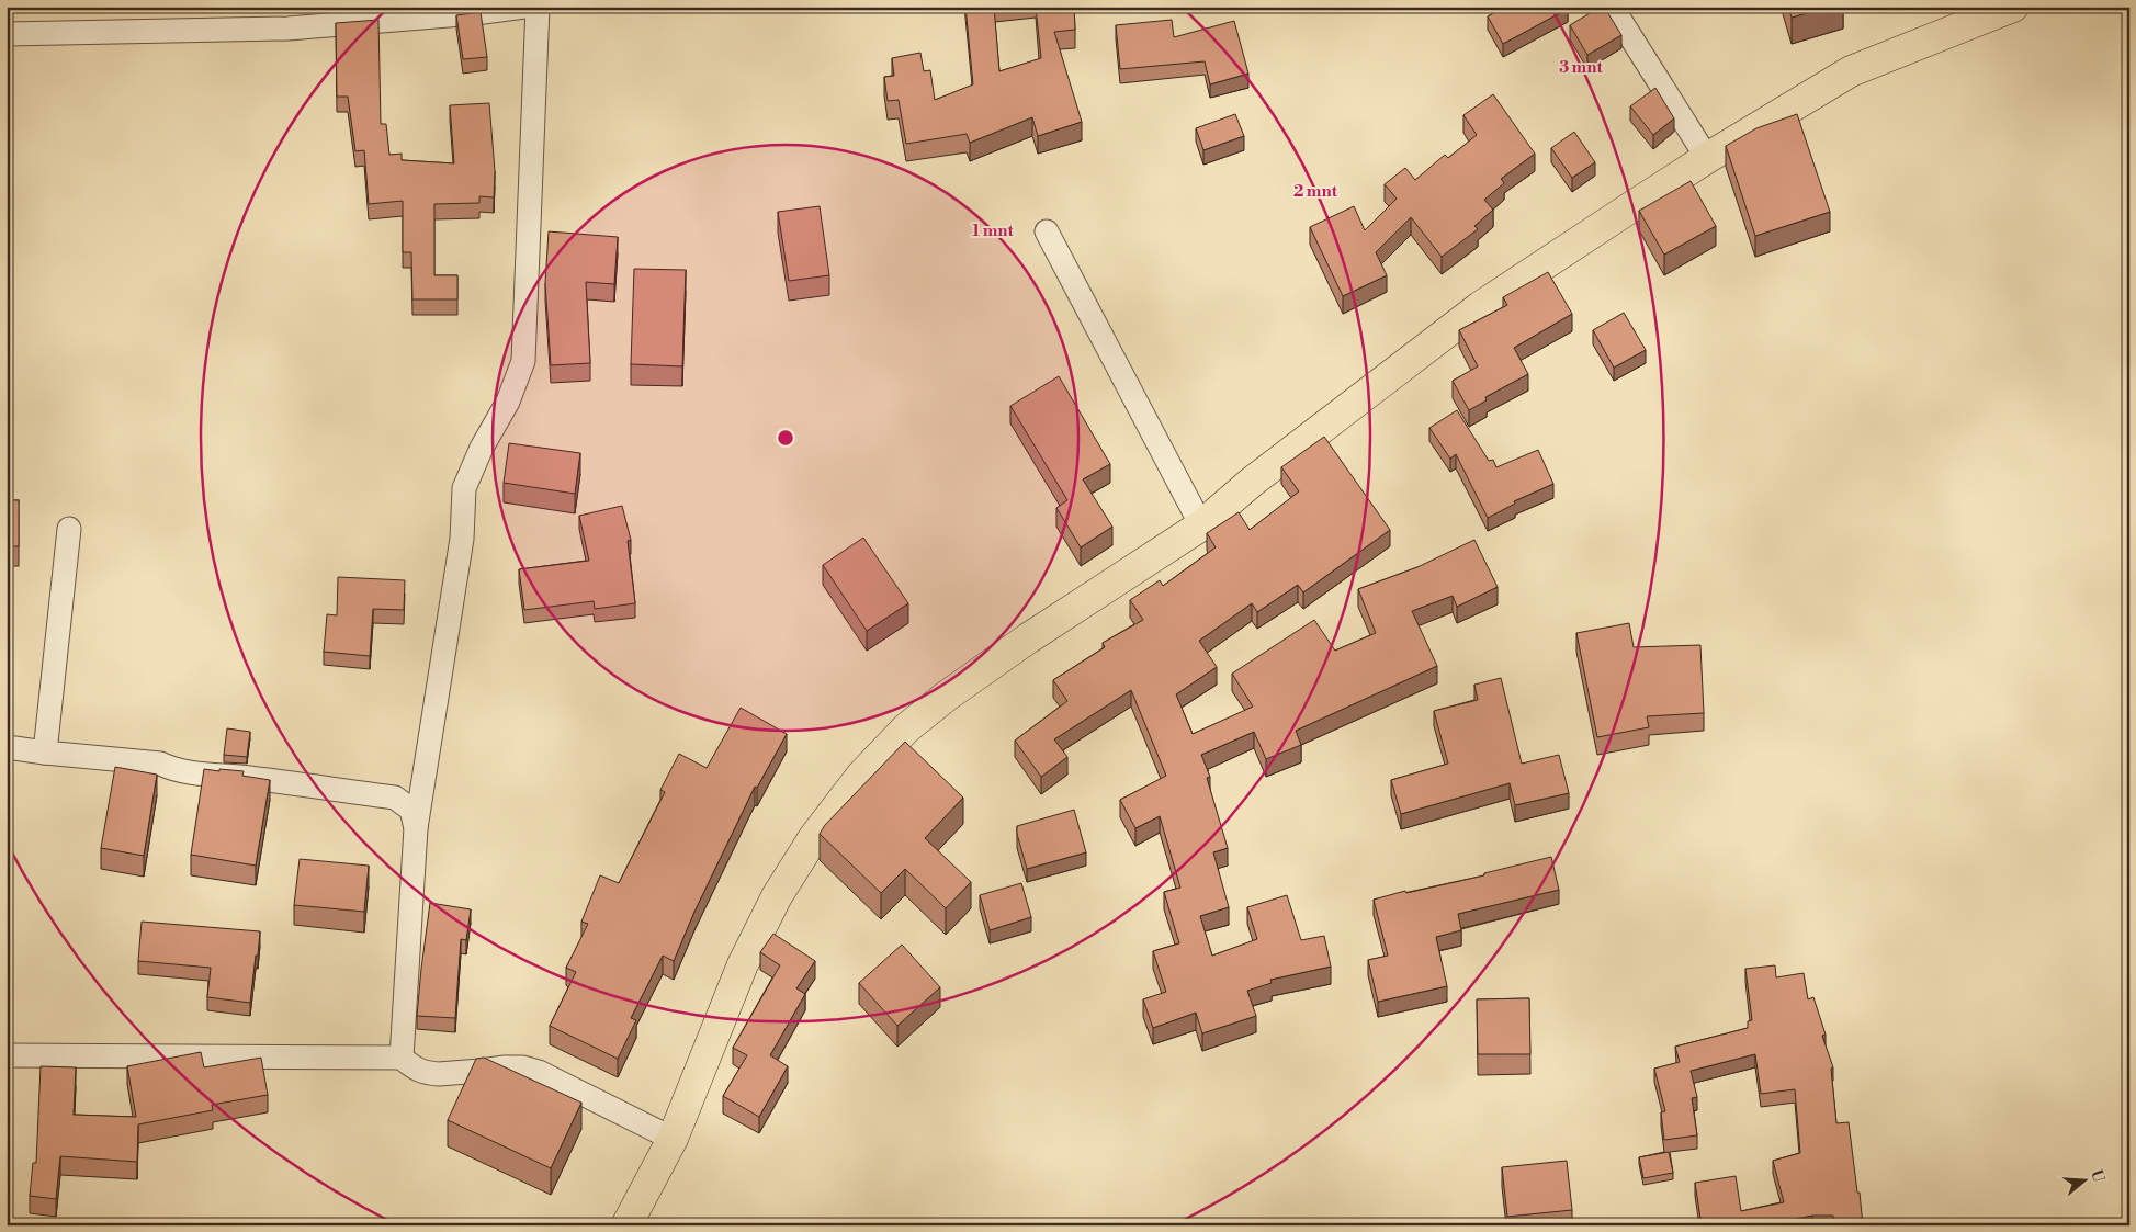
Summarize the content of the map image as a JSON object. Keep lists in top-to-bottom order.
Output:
{
  "north": "right",
  "rings": ["3 mnt", "2 mnt", "1 mnt"]
}
